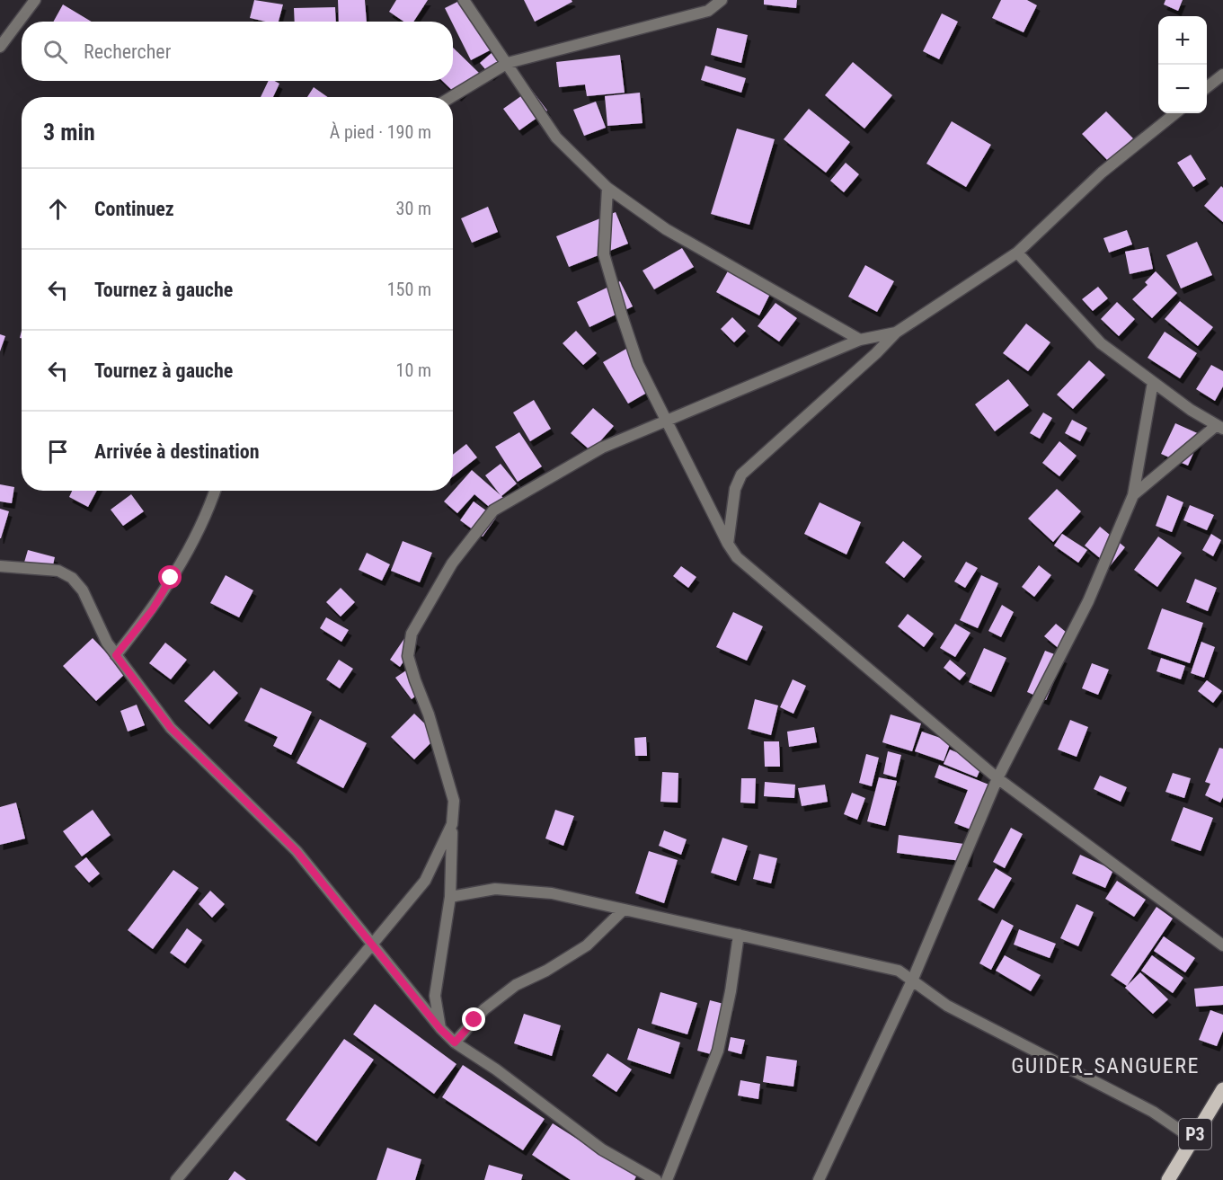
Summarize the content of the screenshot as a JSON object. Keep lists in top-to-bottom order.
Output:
{
  "streets": {
    "main road": ["P3"]
  },
  "districts": ["GUIDER_SANGUERE"],
  "page": {
    "map_buttons": ["+", "−"],
    "search": "Rechercher",
    "heading": ["3 min", "À pied · 190 m"],
    "list": [
      ["Continuez", "30 m"],
      ["Tournez à gauche", "150 m"],
      ["Tournez à gauche", "10 m"],
      "Arrivée à destination"
    ]
  }
}
